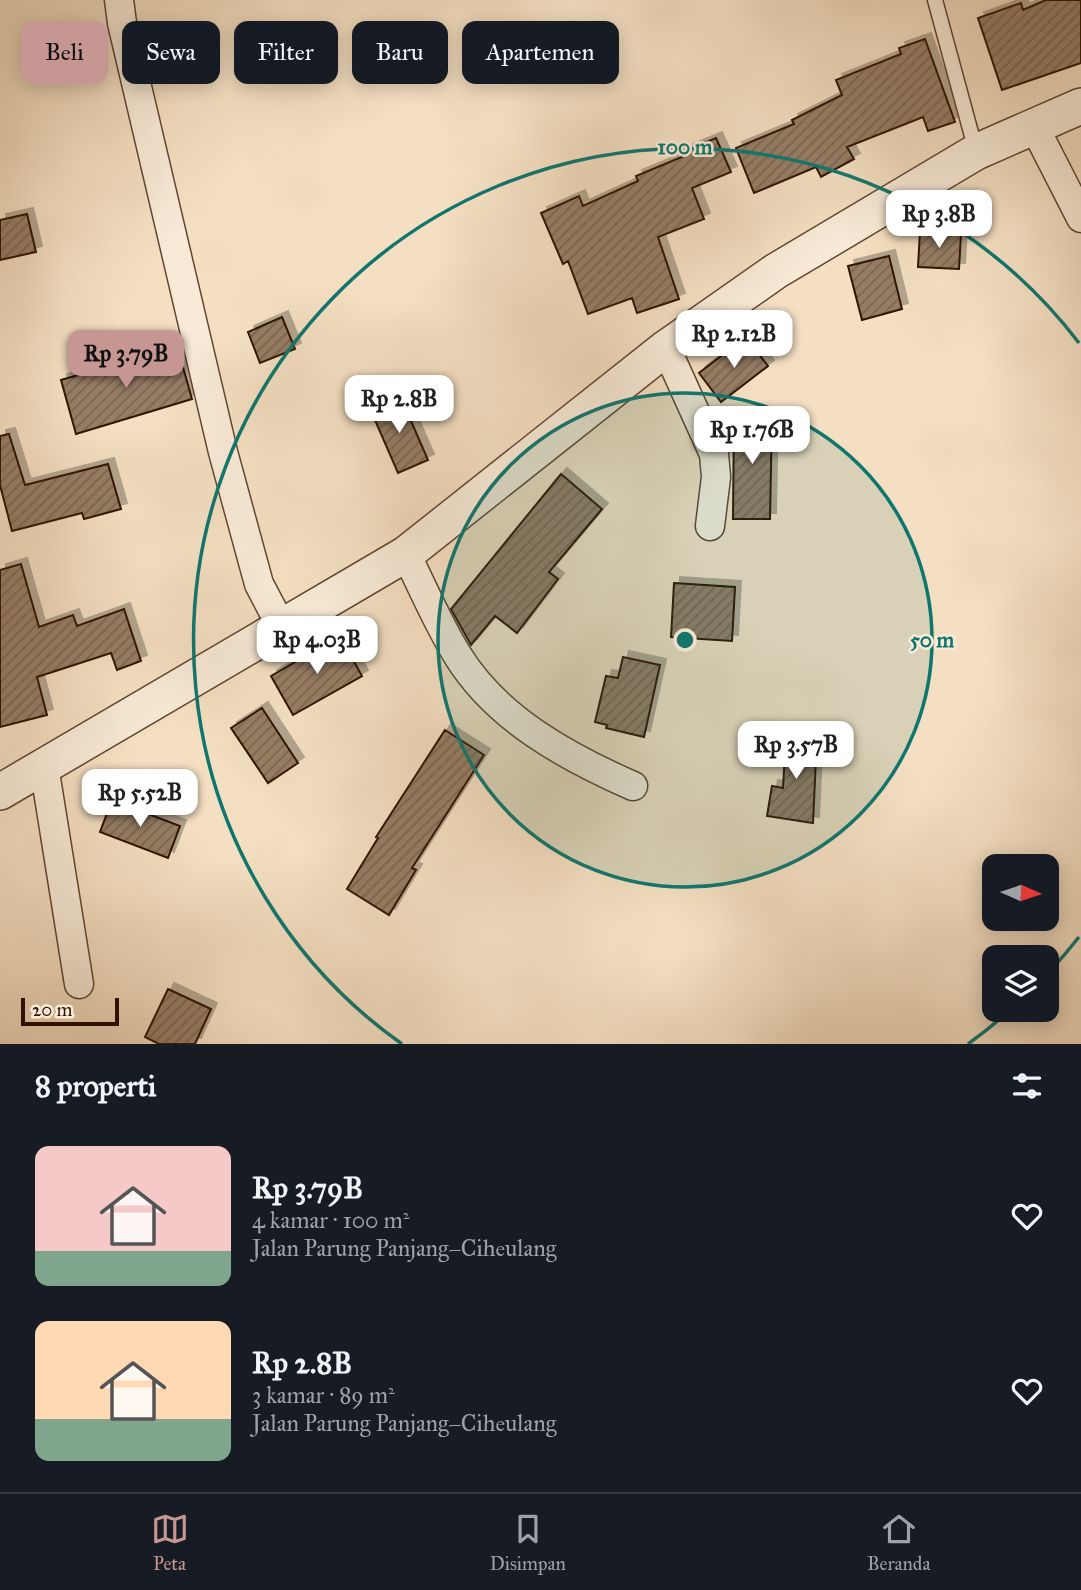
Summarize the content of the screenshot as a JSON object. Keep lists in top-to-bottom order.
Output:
{
  "scale_bar": "20 m",
  "north": "right",
  "page": {
    "chip": [
      "Beli",
      "Sewa",
      "Filter",
      "Baru",
      "Apartemen"
    ],
    "price": [
      "Rp 3.8B",
      "Rp 2.12B",
      "Rp 3.79B",
      "Rp 2.8B",
      "Rp 1.76B",
      "Rp 4.03B",
      "Rp 3.57B",
      "Rp 5.52B"
    ],
    "scale": "20 m",
    "heading": "8 properti",
    "list": [
      {
        "name": "Rp 3.79B",
        "note": "4 kamar · 100 m² · Jalan Parung Panjang–Ciheulang"
      },
      {
        "name": "Rp 2.8B",
        "note": "3 kamar · 89 m² · Jalan Parung Panjang–Ciheulang"
      }
    ],
    "tabs": ["Peta", "Disimpan", "Beranda"]
  },
  "rings": ["100 m", "50 m"]
}
